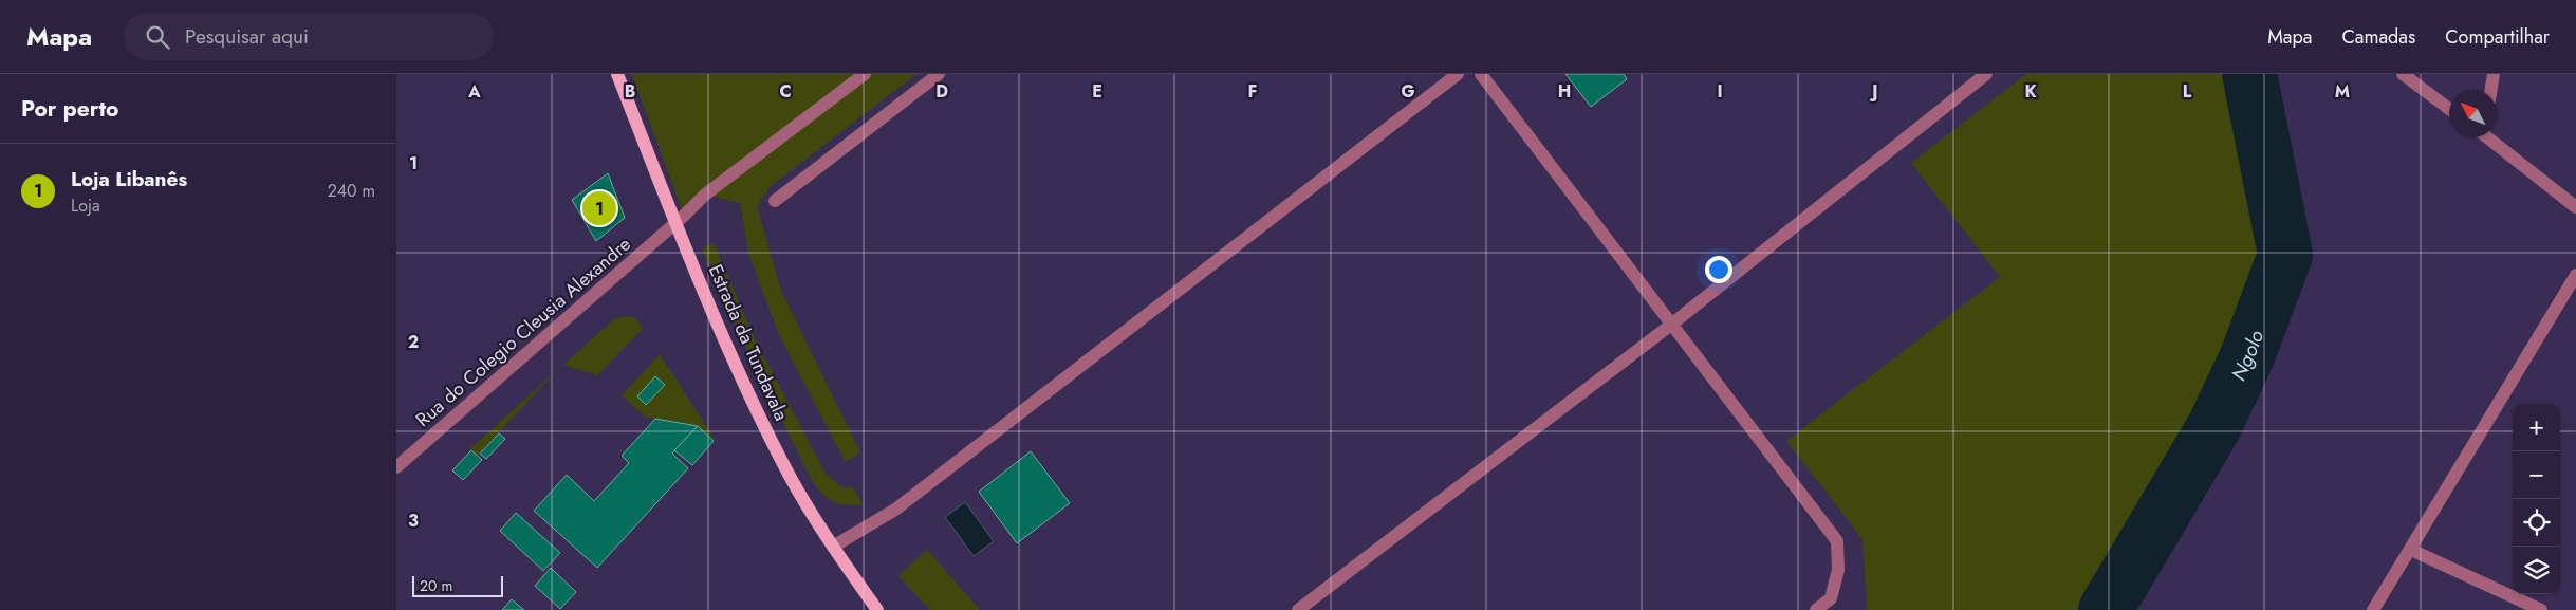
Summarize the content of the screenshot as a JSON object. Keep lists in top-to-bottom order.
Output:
{
  "streets": {
    "main road": ["Estrada da Tundavala"],
    "street": ["Rua do Colegio Cleusia Alexandre"]
  },
  "crossings": [
    ["Rua do Colegio Cleusia Alexandre", "Estrada da Tundavala"]
  ],
  "water": ["Ngolo"],
  "scale_bar": "20 m",
  "north": "top left",
  "page": {
    "header": "Mapa",
    "search": "Pesquisar aqui",
    "nav": ["Mapa", "Camadas", "Compartilhar"],
    "heading": "Por perto",
    "list": [
      {
        "mark": "1",
        "name": "Loja Libanês",
        "note": "Loja",
        "value": "240 m"
      }
    ],
    "pins": "1",
    "map_buttons": ["+", "−"],
    "scale": "20 m"
  },
  "grid": {
    "columns": [
      "A",
      "B",
      "C",
      "D",
      "E",
      "F",
      "G",
      "H",
      "I",
      "J",
      "K",
      "L",
      "M"
    ],
    "rows": ["1", "2", "3"]
  }
}
